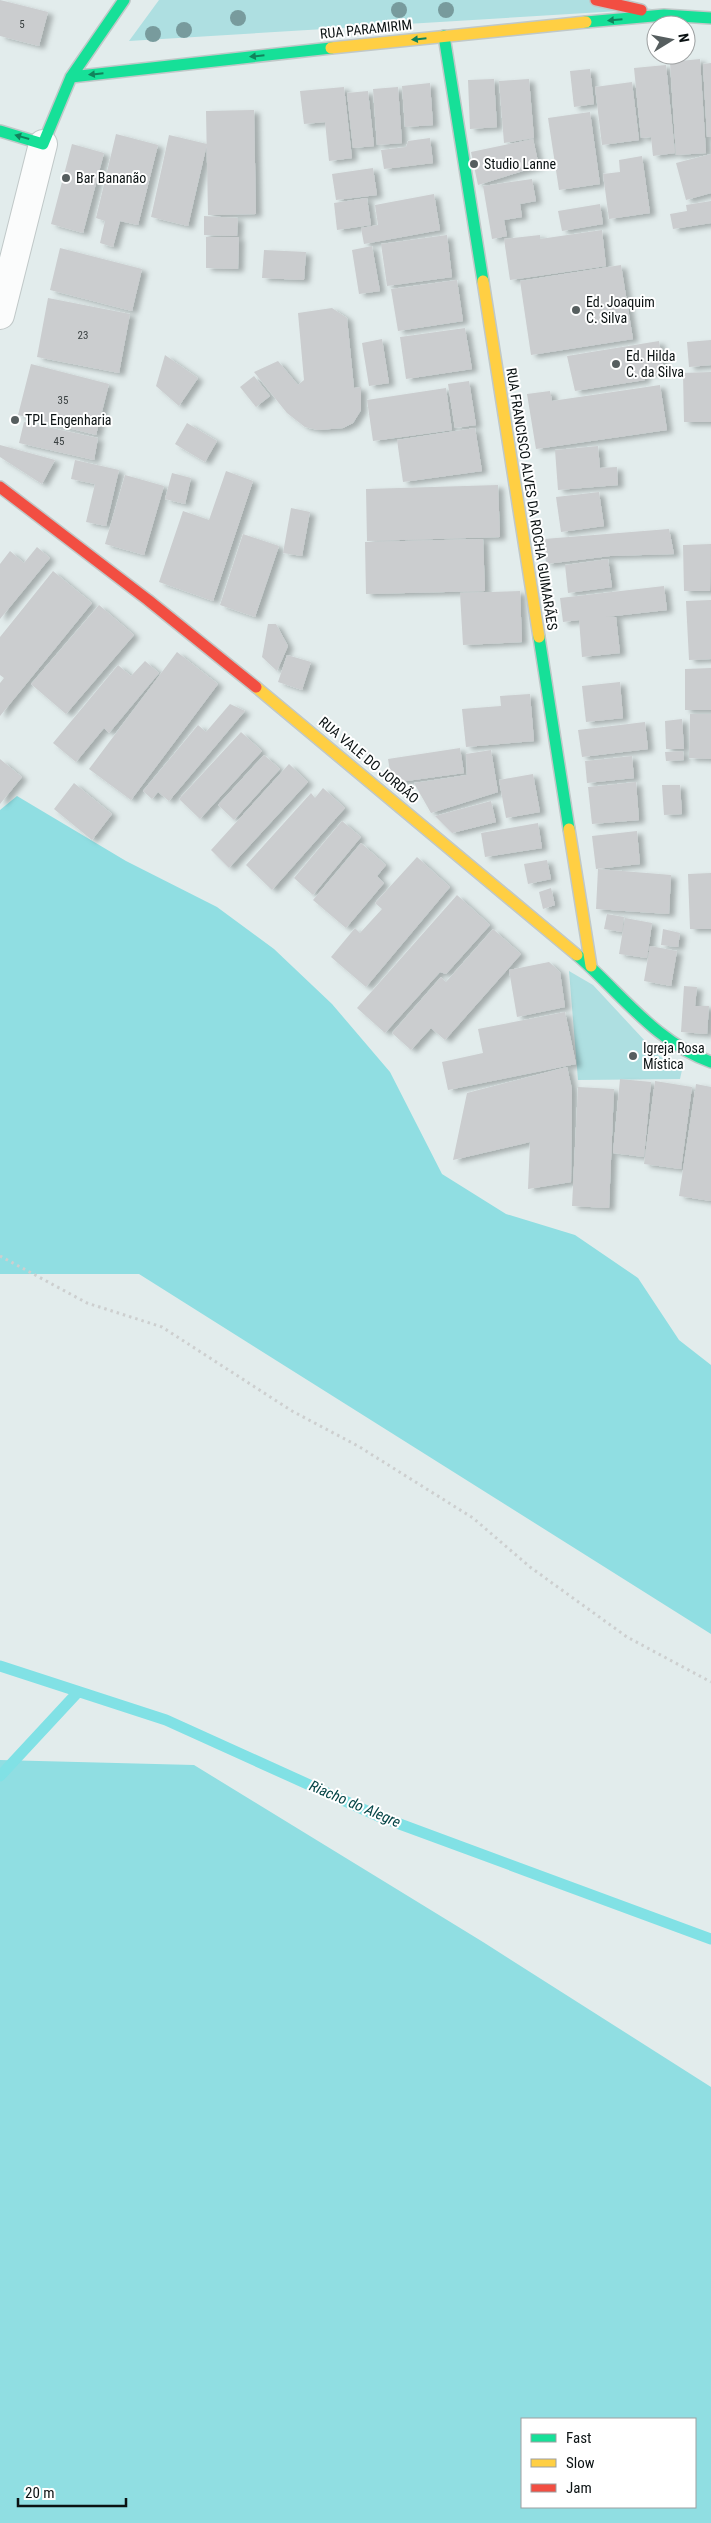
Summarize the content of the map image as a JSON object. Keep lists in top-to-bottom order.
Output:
{
  "streets": {
    "street": ["RUA PARAMIRIM", "RUA FRANCISCO ALVES DA ROCHA GUIMARÃES", "RUA VALE DO JORDÃO"]
  },
  "crossings": [
    ["RUA PARAMIRIM", "RUA FRANCISCO ALVES DA ROCHA GUIMARÃES"],
    ["RUA FRANCISCO ALVES DA ROCHA GUIMARÃES", "RUA VALE DO JORDÃO"]
  ],
  "one_way": ["RUA PARAMIRIM"],
  "water": ["Riacho do Alegre"],
  "places": [
    "Studio Lanne",
    "Bar Bananão",
    "Ed. Joaquim C. Silva",
    "Ed. Hilda C. da Silva",
    "TPL Engenharia",
    "Igreja Rosa Mística"
  ],
  "house_numbers": [
    "5",
    "23",
    "35",
    "45"
  ],
  "legend": ["Fast", "Slow", "Jam"],
  "scale_bar": "20 m",
  "north": "right"
}
